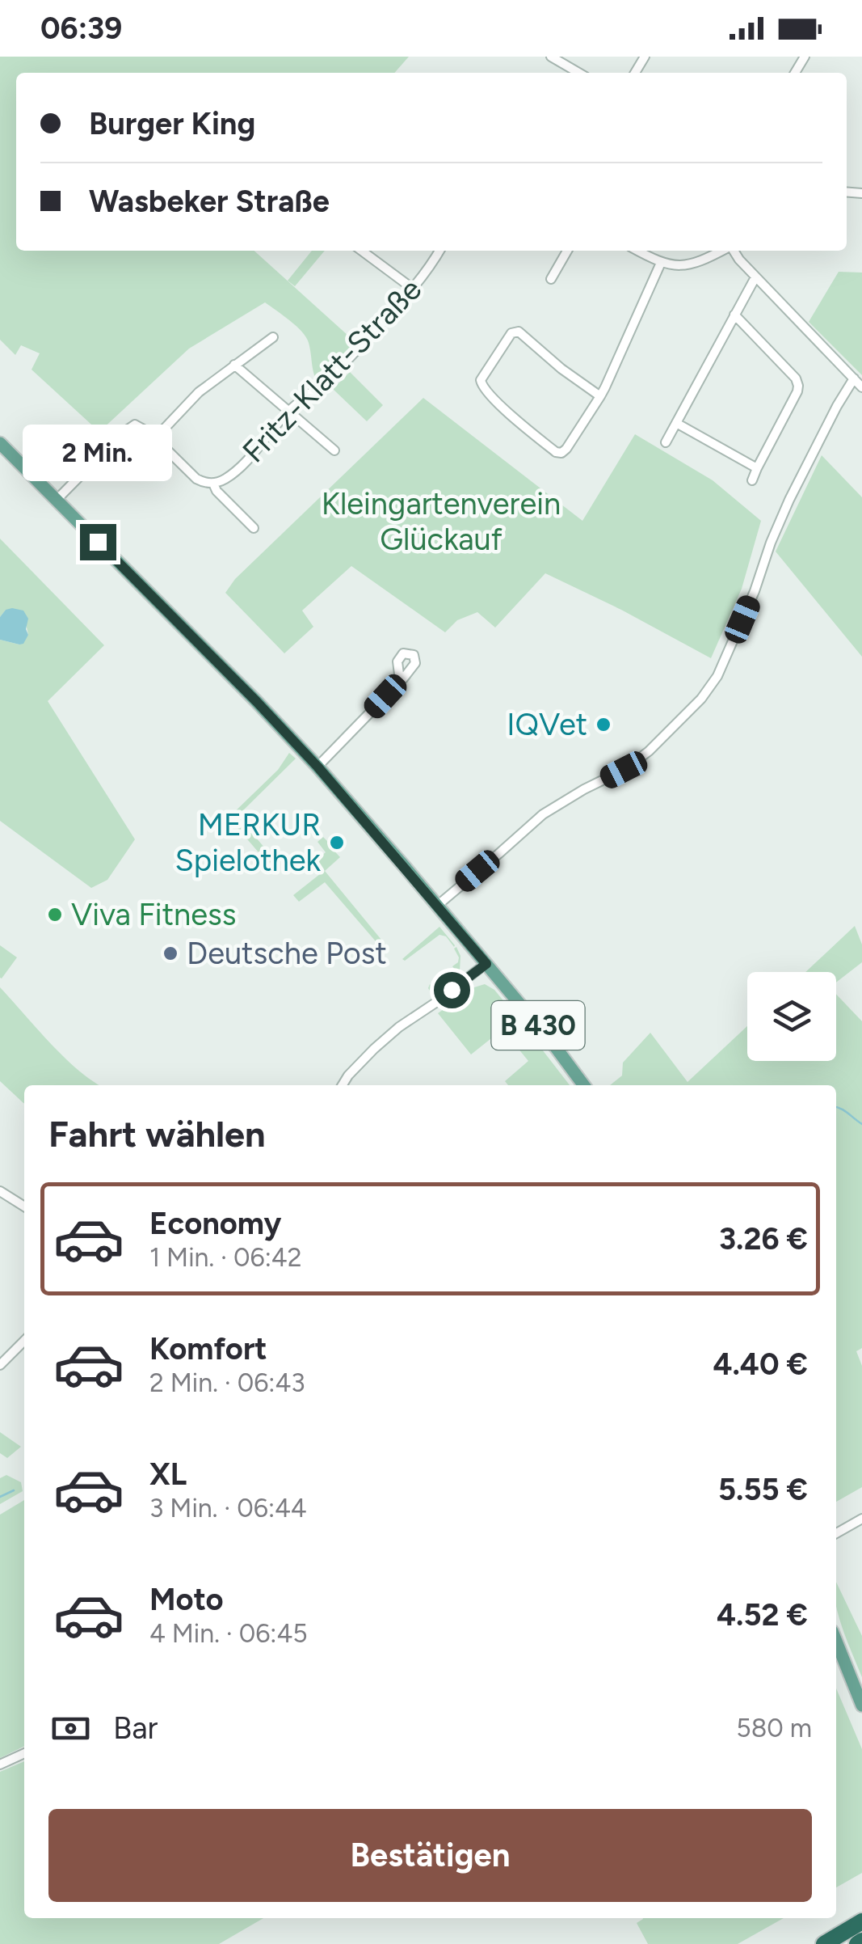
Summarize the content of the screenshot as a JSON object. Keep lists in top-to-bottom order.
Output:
{
  "streets": {
    "main road": ["B 430"],
    "street": ["Fritz-Klatt-Straße"]
  },
  "parks": ["Kleingartenverein Glückauf"],
  "places": [
    "IQVet",
    "MERKUR Spielothek",
    "Viva Fitness",
    "Deutsche Post"
  ],
  "page": {
    "status": "06:39",
    "banner": ["Burger King", "Wasbeker Straße"],
    "bubble": "2 Min.",
    "heading": "Fahrt wählen",
    "list": [
      {
        "name": "Economy",
        "note": "1 Min. · 06:42",
        "value": "3.26 €"
      },
      {
        "name": "Komfort",
        "note": "2 Min. · 06:43",
        "value": "4.40 €"
      },
      {
        "name": "XL",
        "note": "3 Min. · 06:44",
        "value": "5.55 €"
      },
      {
        "name": "Moto",
        "note": "4 Min. · 06:45",
        "value": "4.52 €"
      }
    ],
    "pay": ["Bar", "580 m"],
    "buttons": "Bestätigen"
  }
}
